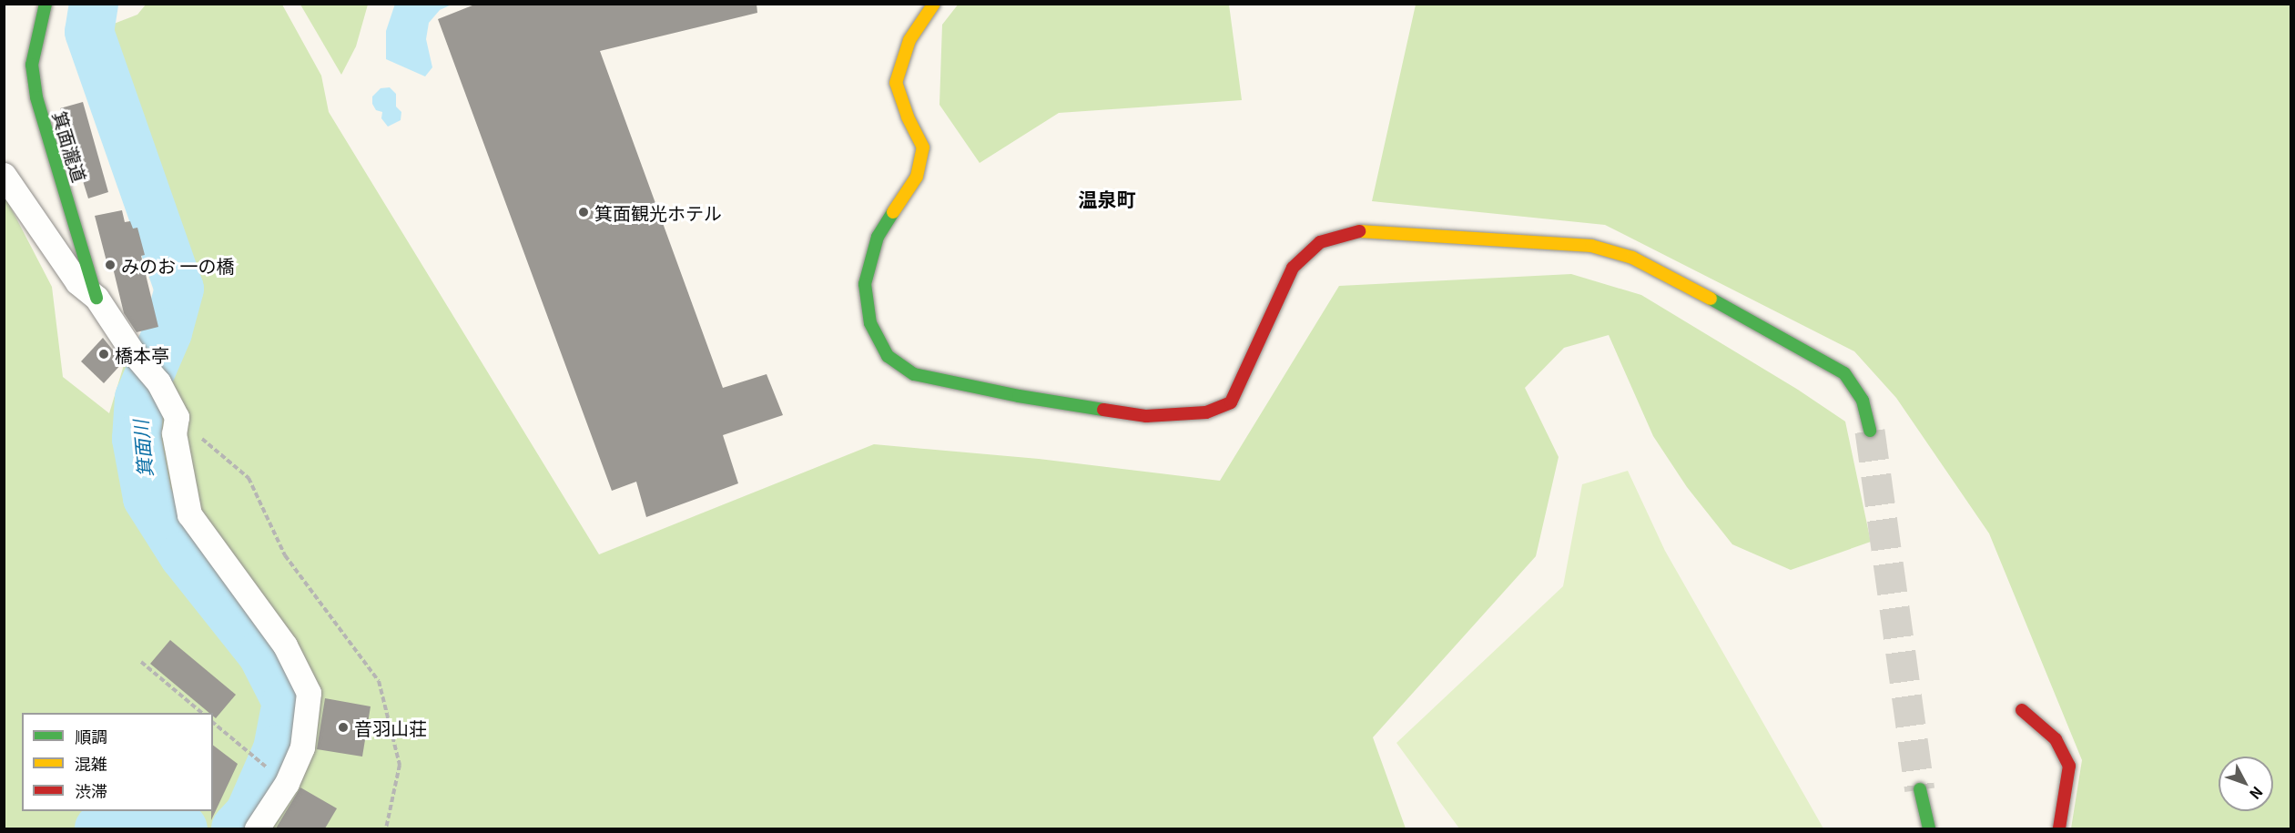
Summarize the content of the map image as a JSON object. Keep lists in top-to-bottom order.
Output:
{
  "streets": {
    "street": ["箕面瀧道"]
  },
  "districts": ["温泉町"],
  "water": ["箕面川"],
  "places": [
    "箕面観光ホテル",
    "みのお 一の橋",
    "橋本亭",
    "音羽山荘"
  ],
  "legend": ["順調", "混雑", "渋滞"],
  "north": "bottom right"
}
